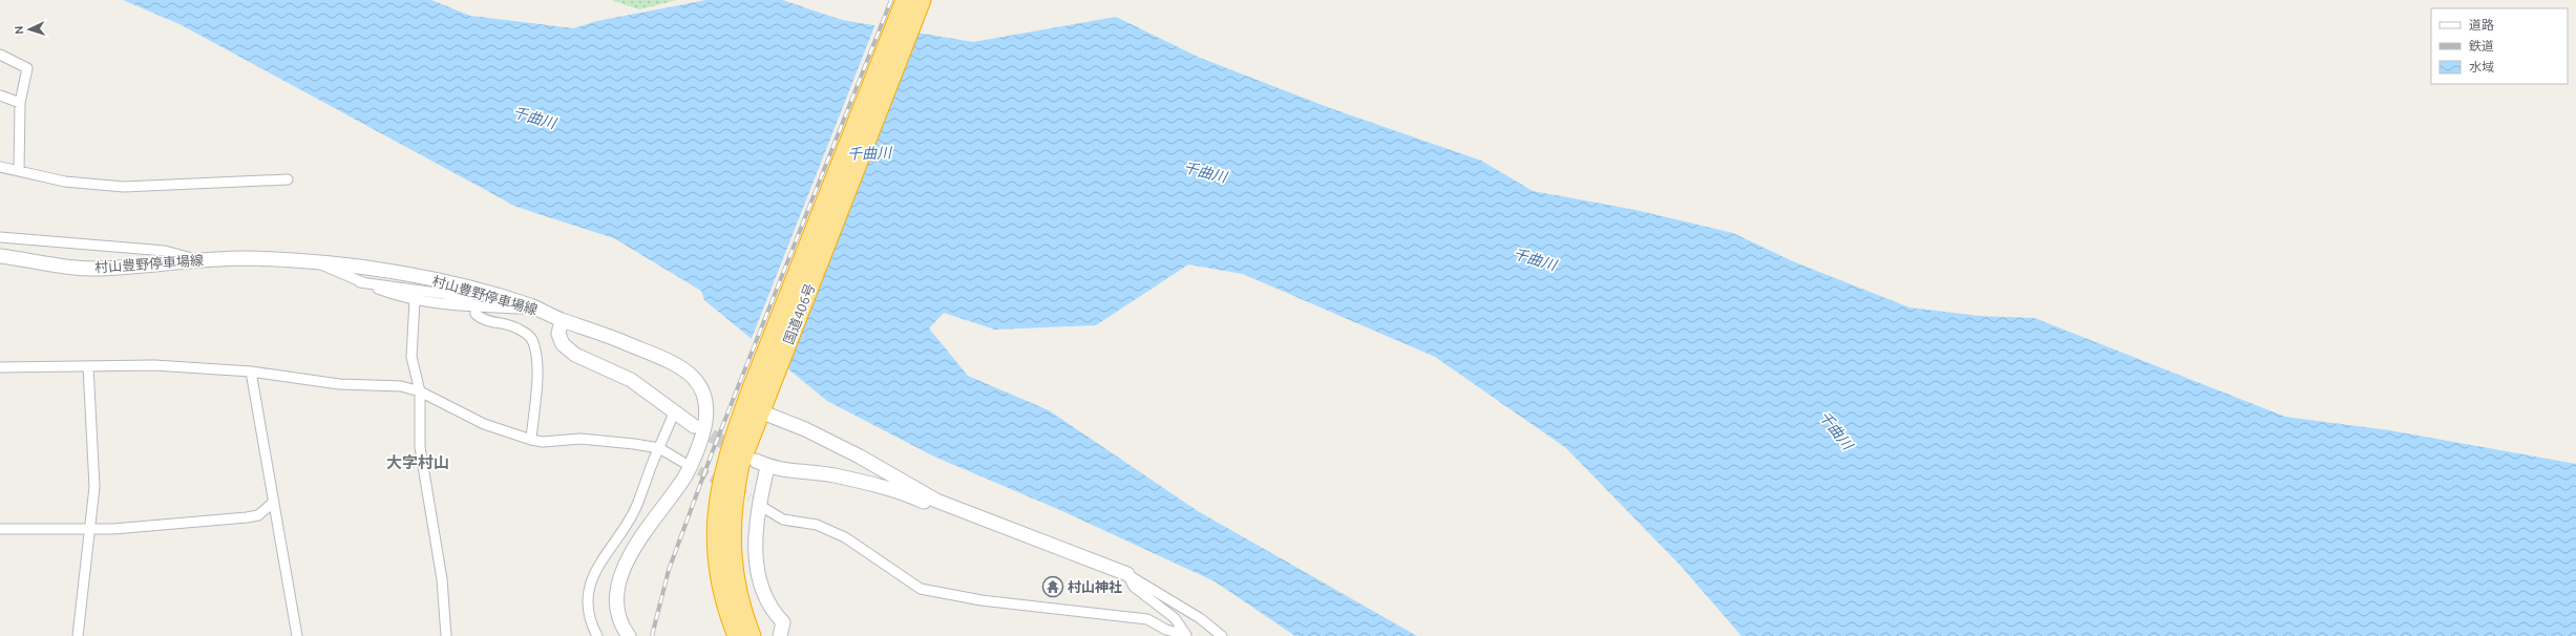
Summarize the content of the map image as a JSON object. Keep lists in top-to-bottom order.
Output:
{
  "streets": {
    "highway": ["国道406号"],
    "main road": ["村山豊野停車場線"]
  },
  "districts": ["大字村山"],
  "water": ["千曲川"],
  "places": {
    "temple": ["村山神社"]
  },
  "legend": ["道路", "鉄道", "水域"],
  "north": "left"
}
